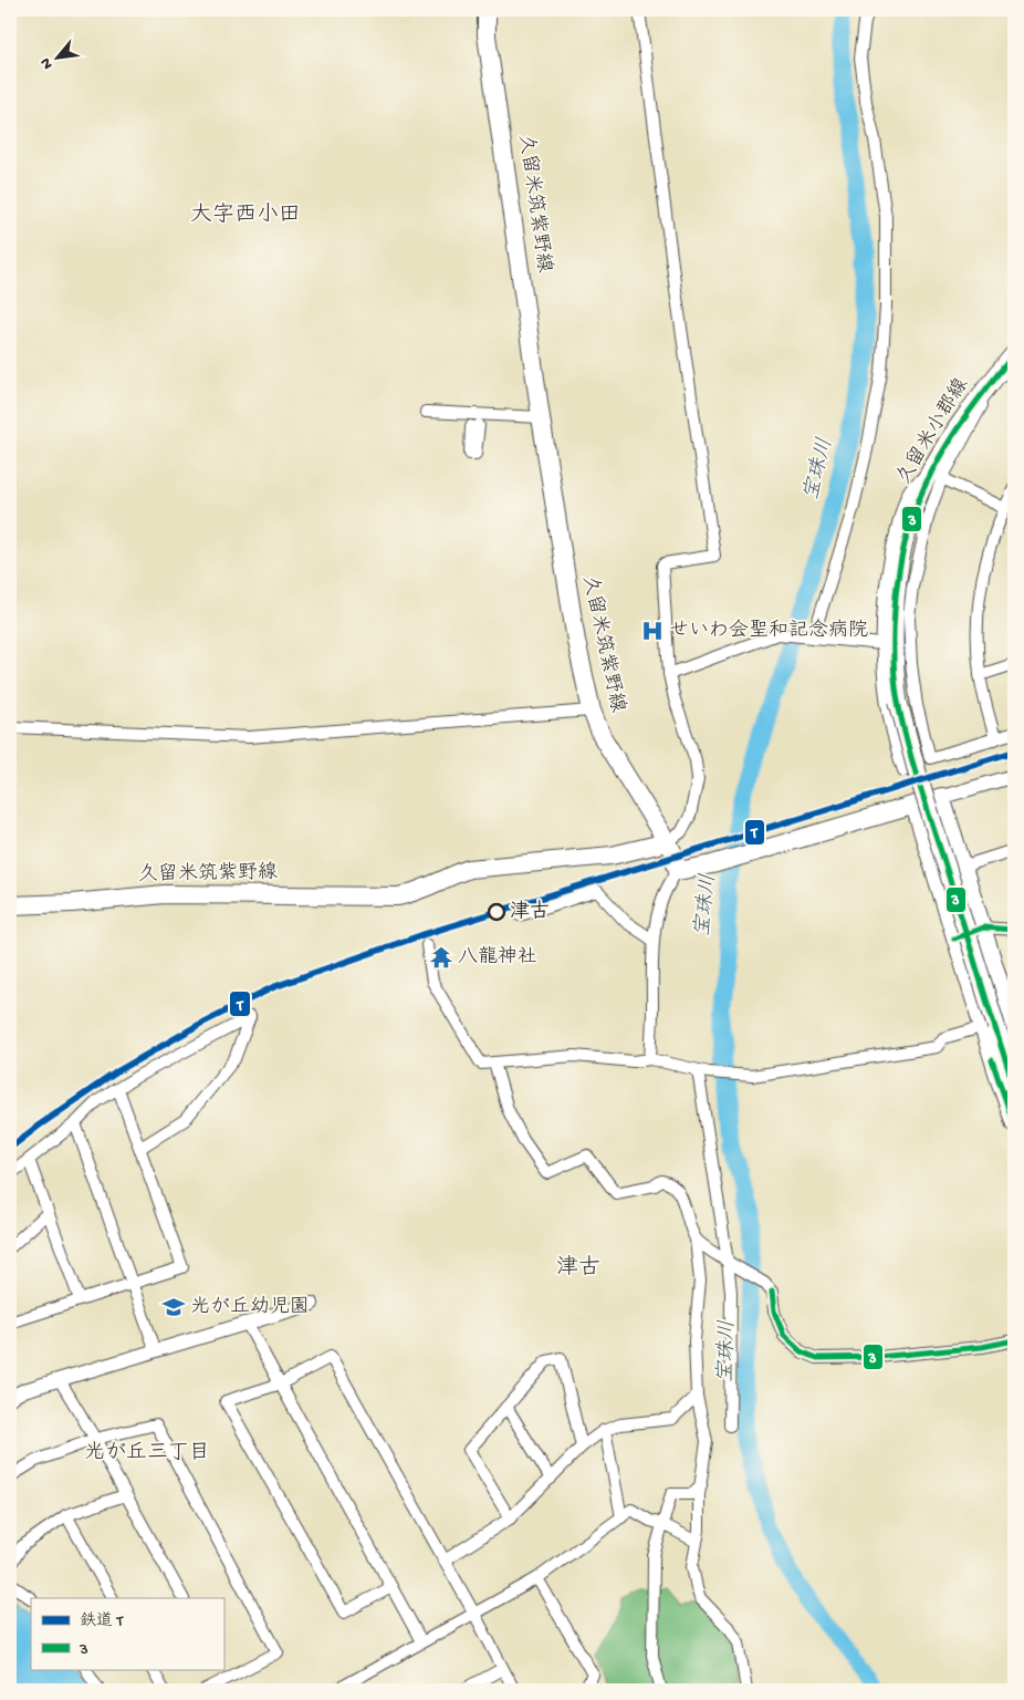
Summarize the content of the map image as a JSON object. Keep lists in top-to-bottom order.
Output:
{
  "streets": {
    "main road": ["久留米筑紫野線", "久留米小郡線"]
  },
  "districts": ["大字西小田", "津古", "光が丘三丁目"],
  "water": ["宝珠川"],
  "places": {
    "hospital": ["せいわ会聖和記念病院"],
    "other": ["津古"],
    "temple": ["八龍神社"],
    "school or university": ["光が丘幼児園"]
  },
  "lines": ["transit line 3", "rail line T"],
  "legend": ["鉄道 T", "3"],
  "north": "bottom left"
}
